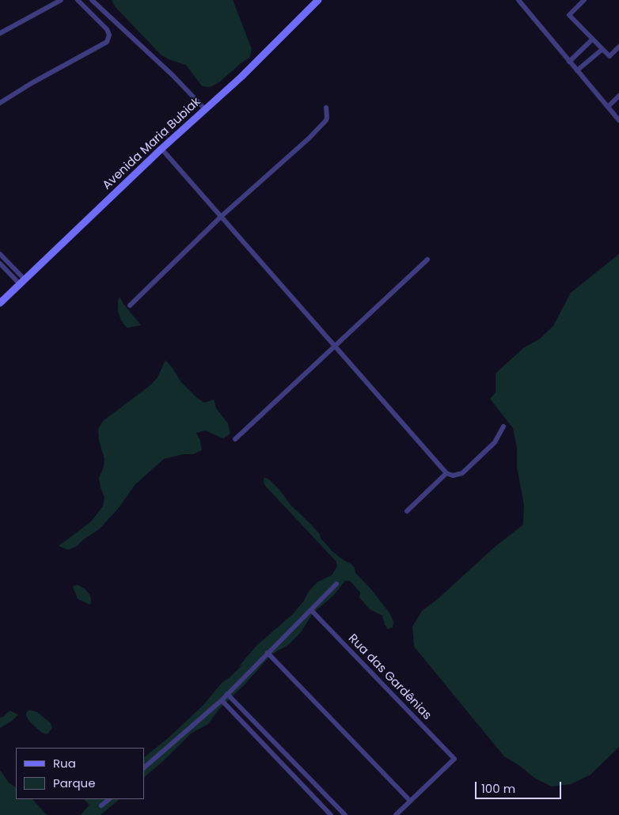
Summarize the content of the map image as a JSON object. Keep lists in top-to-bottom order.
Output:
{
  "streets": {
    "street": ["Avenida Maria Bubiak", "Rua das Gardênias"]
  },
  "legend": ["Rua", "Parque"],
  "scale_bar": "100 m"
}
